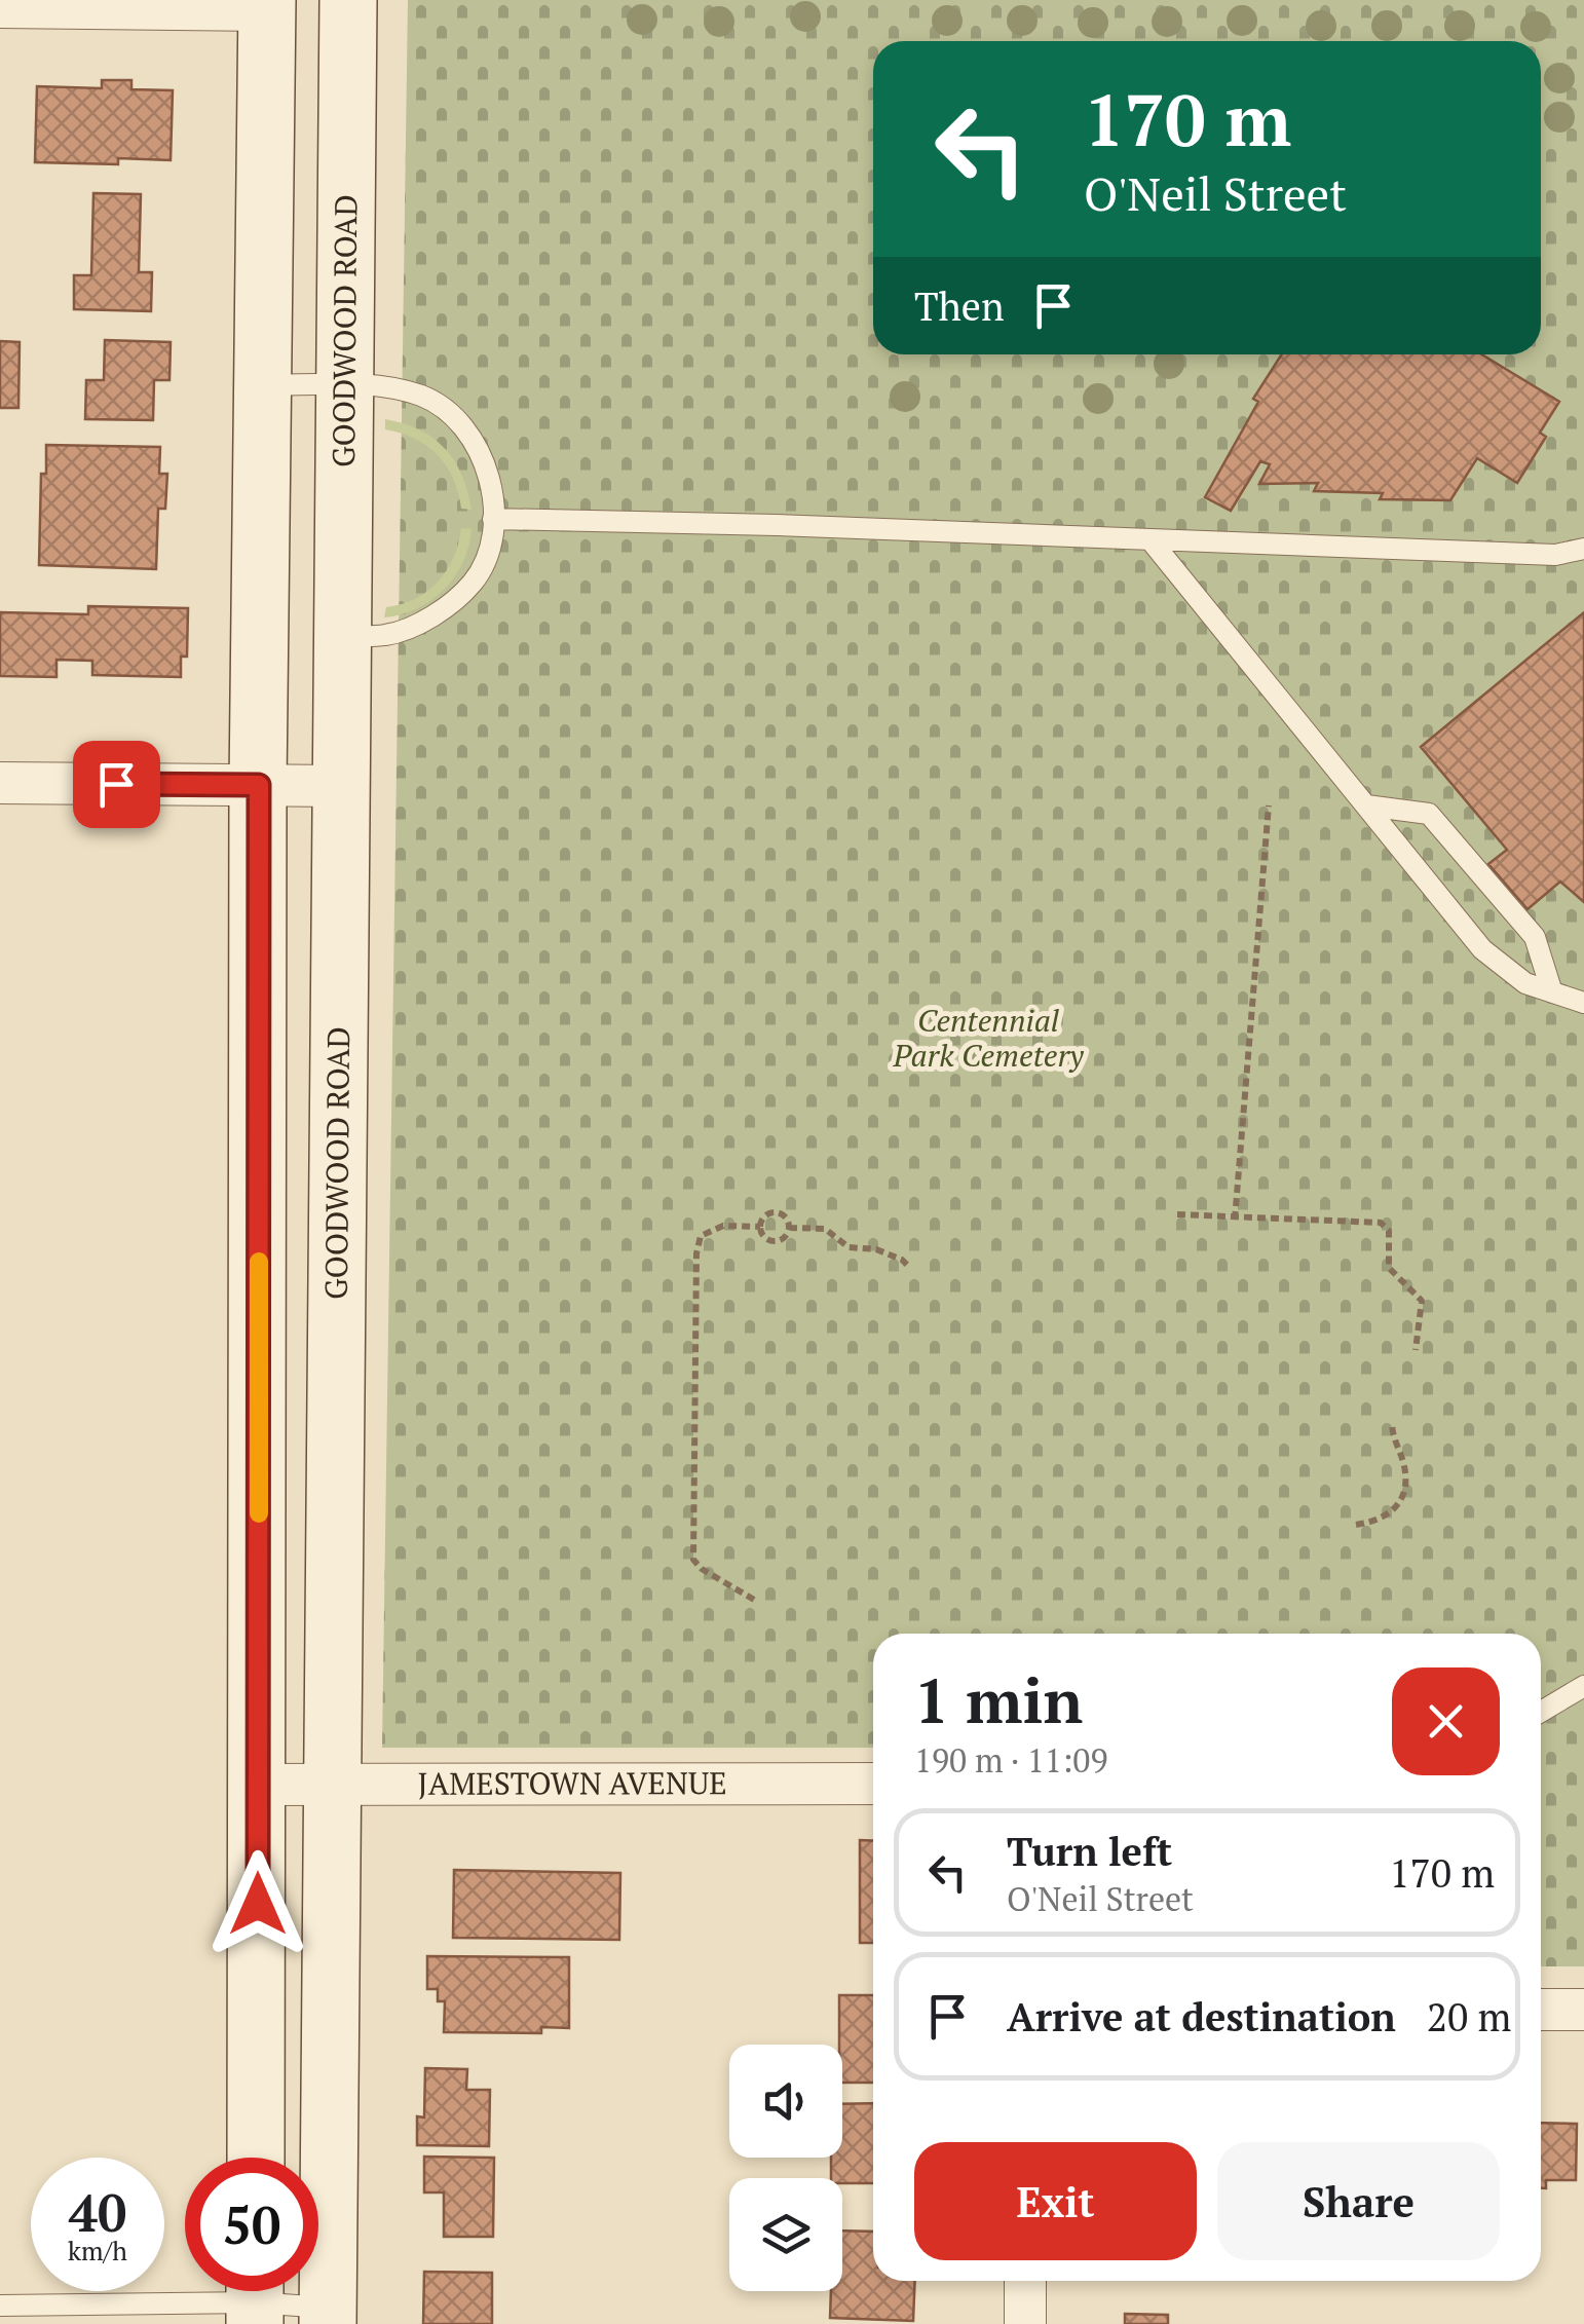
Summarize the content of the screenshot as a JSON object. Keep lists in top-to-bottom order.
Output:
{
  "streets": {
    "main road": ["GOODWOOD ROAD"],
    "street": ["JAMESTOWN AVENUE"]
  },
  "crossings": [
    ["GOODWOOD ROAD", "JAMESTOWN AVENUE"]
  ],
  "parks": ["Centennial Park Cemetery"],
  "page": {
    "turn": ["170 m", "O'Neil Street"],
    "then": "Then",
    "heading": ["1 min", "190 m · 11:09"],
    "list": [
      {
        "name": "Turn left",
        "note": "O'Neil Street",
        "value": "170 m"
      },
      {
        "name": "Arrive at destination",
        "value": "20 m"
      }
    ],
    "buttons": ["Exit", "Share"],
    "speed": "40 km/h",
    "limit": "50"
  }
}
